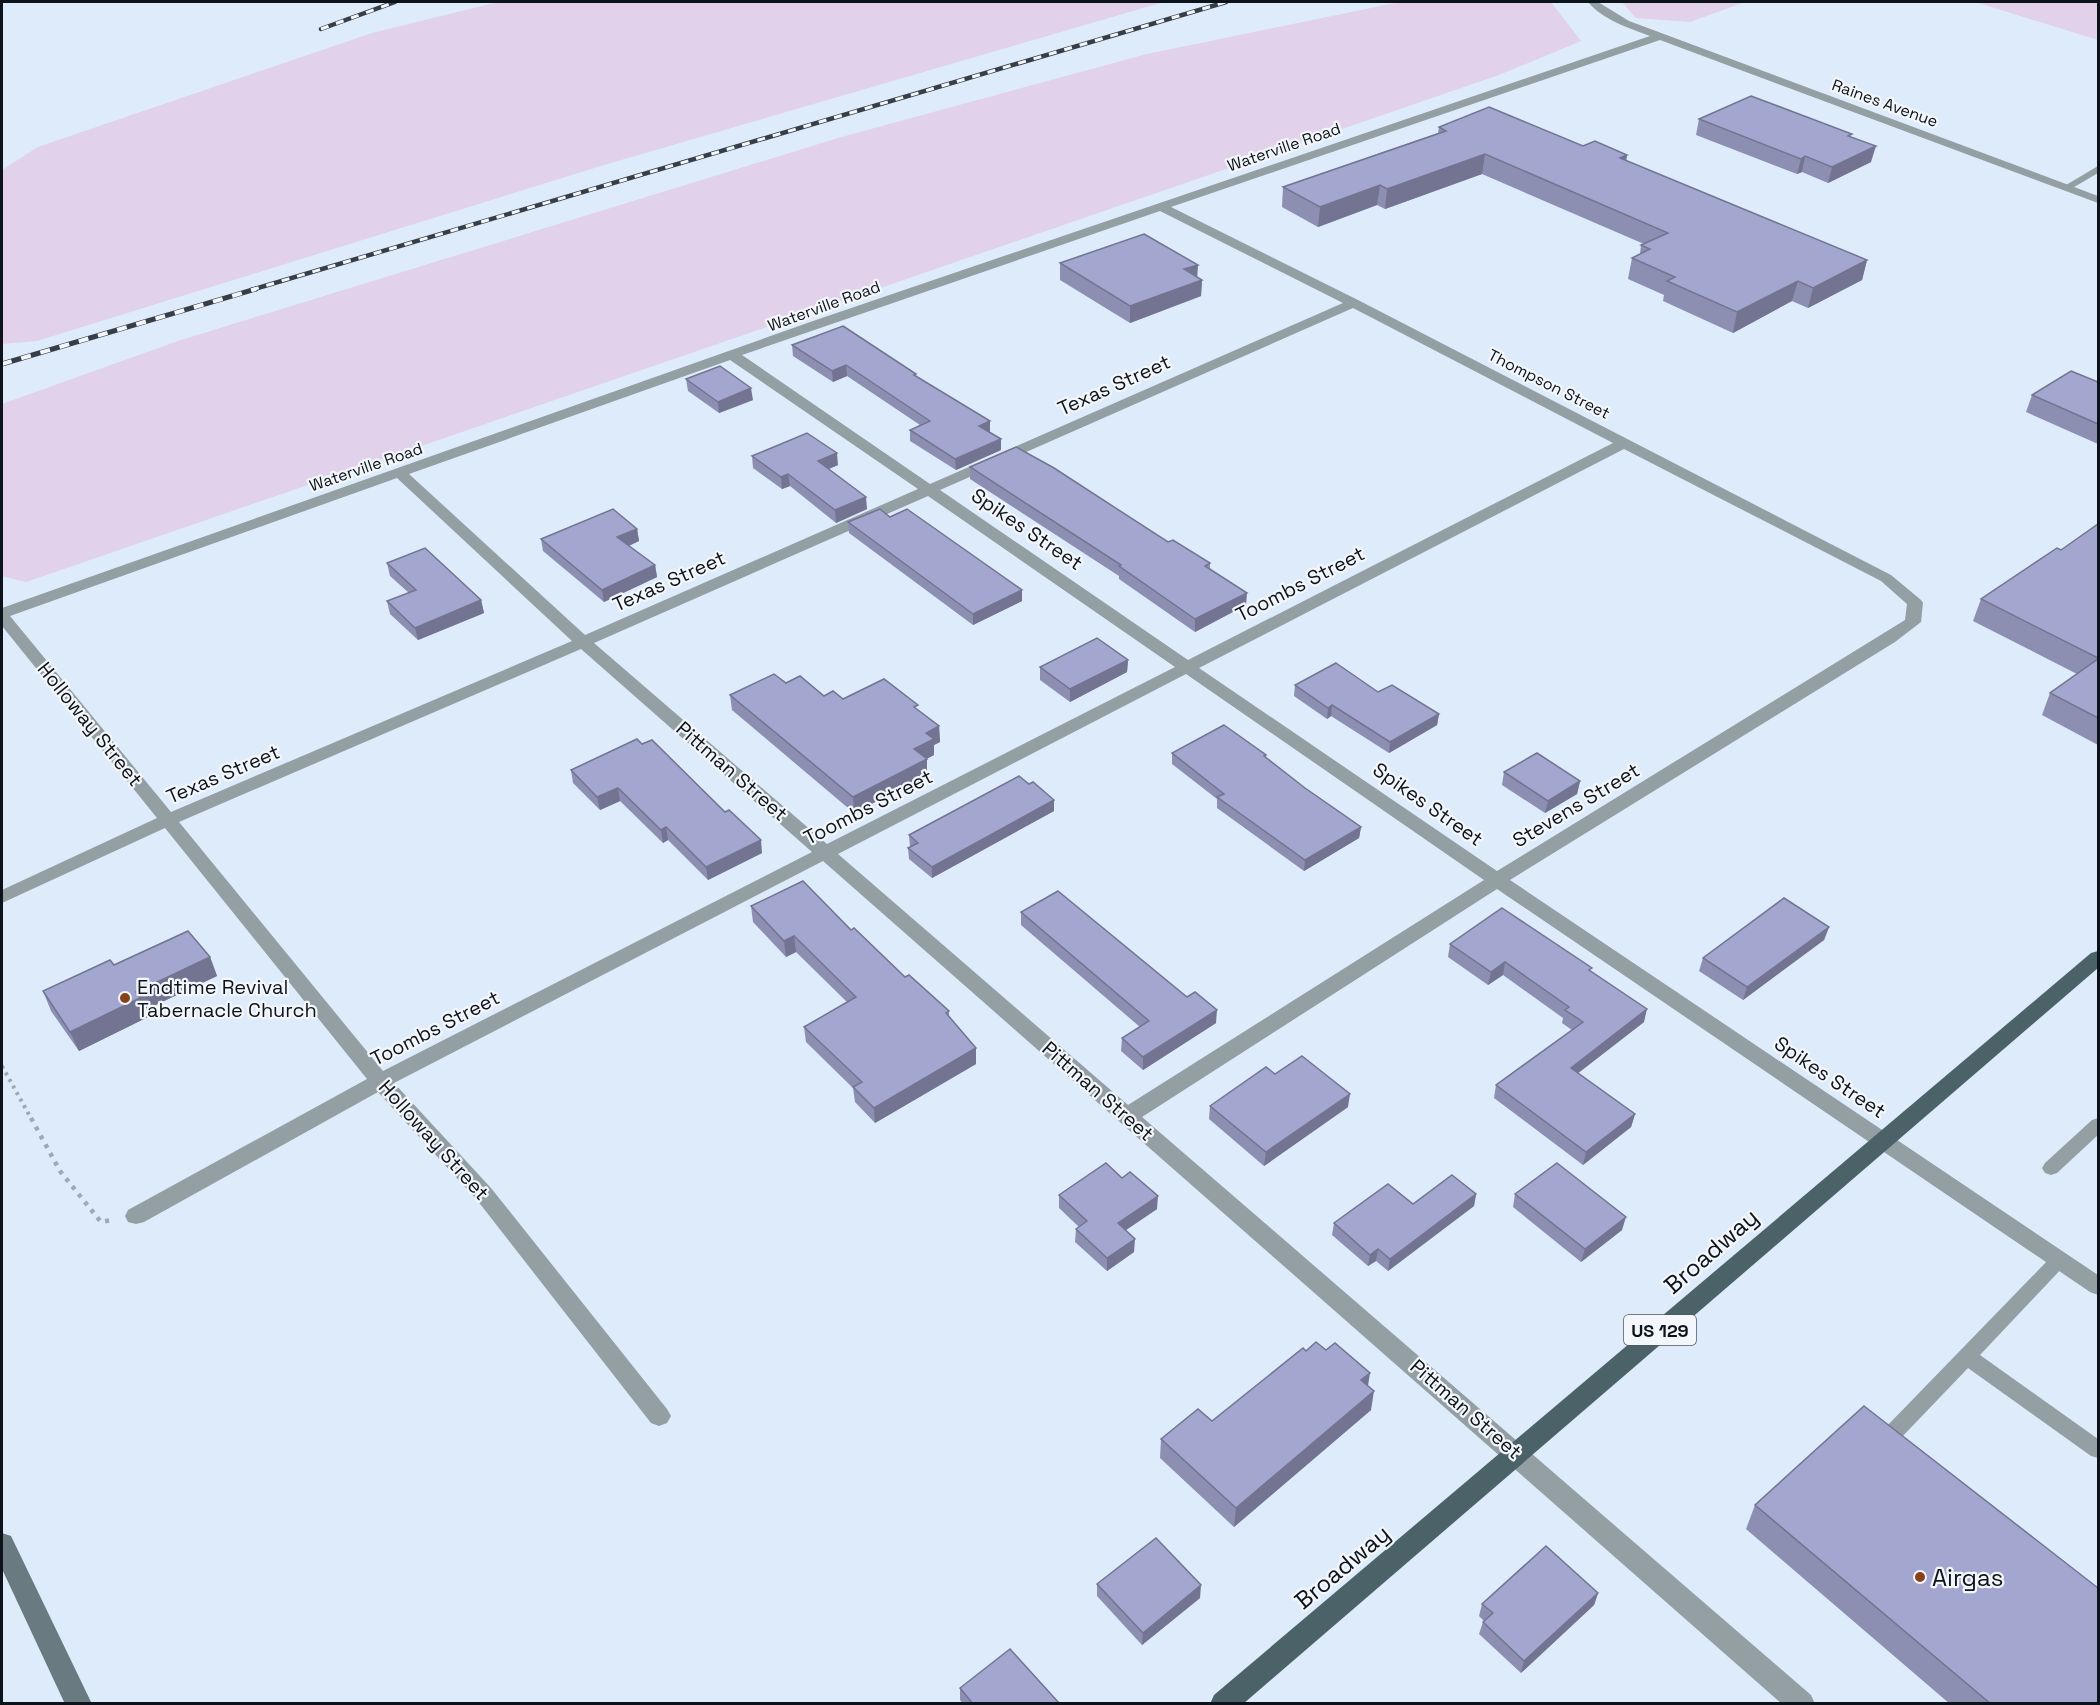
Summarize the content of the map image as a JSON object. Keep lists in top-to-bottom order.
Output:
{
  "streets": {
    "main road": ["Broadway", "US 129"],
    "street": [
      "Raines Avenue",
      "Waterville Road",
      "Thompson Street",
      "Texas Street",
      "Spikes Street",
      "Toombs Street",
      "Holloway Street",
      "Pittman Street",
      "Stevens Street"
    ]
  },
  "crossings": [
    ["Raines Avenue", "Waterville Road"],
    ["Waterville Road", "Thompson Street"],
    ["Waterville Road", "Spikes Street"],
    ["Waterville Road", "Holloway Street"],
    ["Waterville Road", "Pittman Street"],
    ["Thompson Street", "Texas Street"],
    ["Thompson Street", "Toombs Street"],
    ["Thompson Street", "Stevens Street"],
    ["Texas Street", "Spikes Street"],
    ["Texas Street", "Holloway Street"],
    ["Texas Street", "Pittman Street"],
    ["Spikes Street", "Toombs Street"],
    ["Spikes Street", "Stevens Street"],
    ["Spikes Street", "Broadway"],
    ["Toombs Street", "Holloway Street"],
    ["Toombs Street", "Pittman Street"],
    ["Pittman Street", "Stevens Street"],
    ["Pittman Street", "Broadway"]
  ],
  "places": ["Endtime Revival Tabernacle Church", "Airgas"]
}
